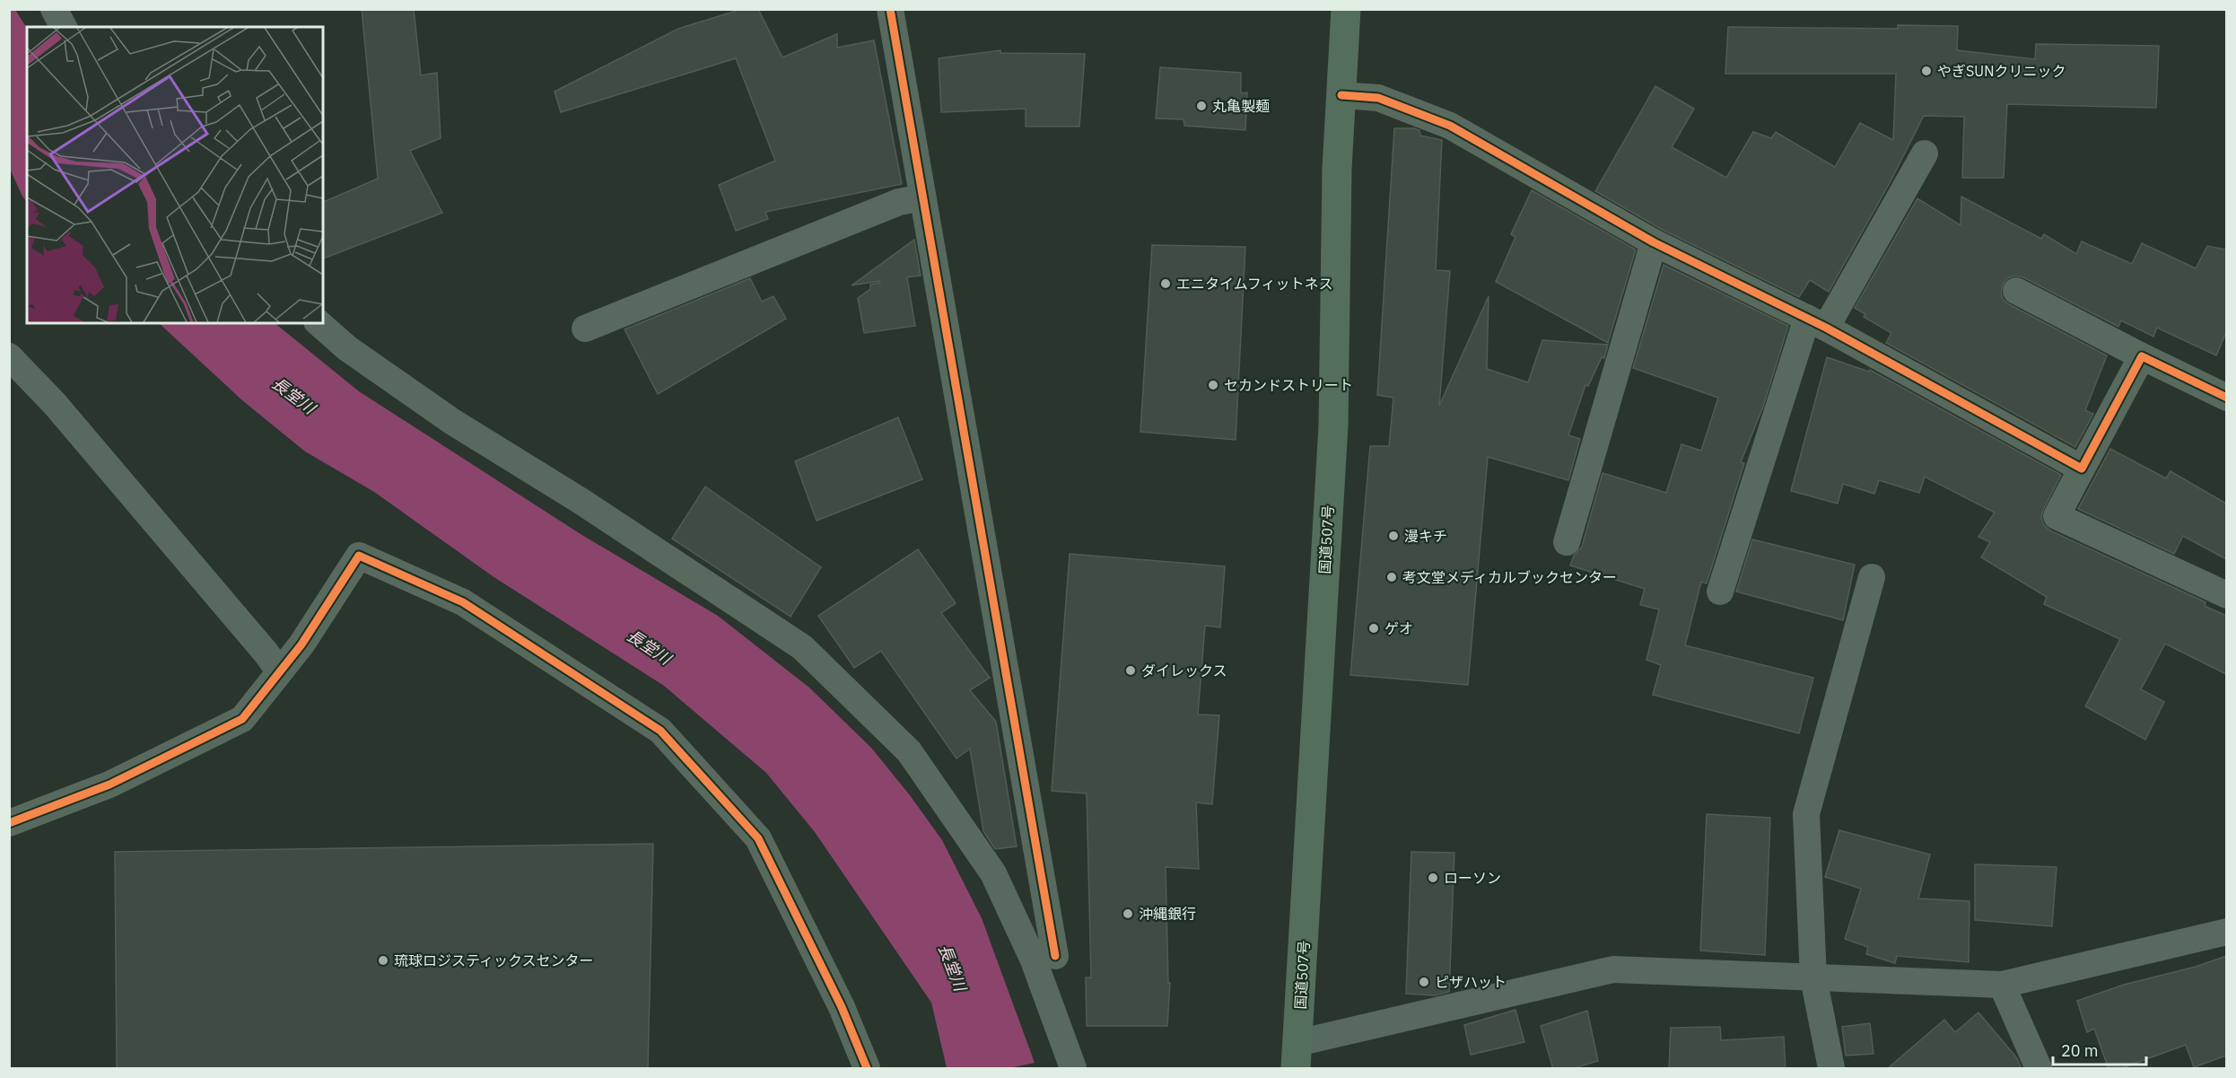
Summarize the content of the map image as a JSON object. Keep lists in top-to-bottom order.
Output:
{
  "streets": {
    "highway": ["国道507号"]
  },
  "water": ["長堂川"],
  "places": [
    "やぎSUNクリニック",
    "丸亀製麺",
    "エニタイムフィットネス",
    "セカンドストリート",
    "漫キチ",
    "考文堂メディカルブックセンター",
    "ゲオ",
    "ダイレックス",
    "ローソン",
    "沖縄銀行",
    "琉球ロジスティックスセンター",
    "ピザハット"
  ],
  "scale_bar": "20 m"
}
